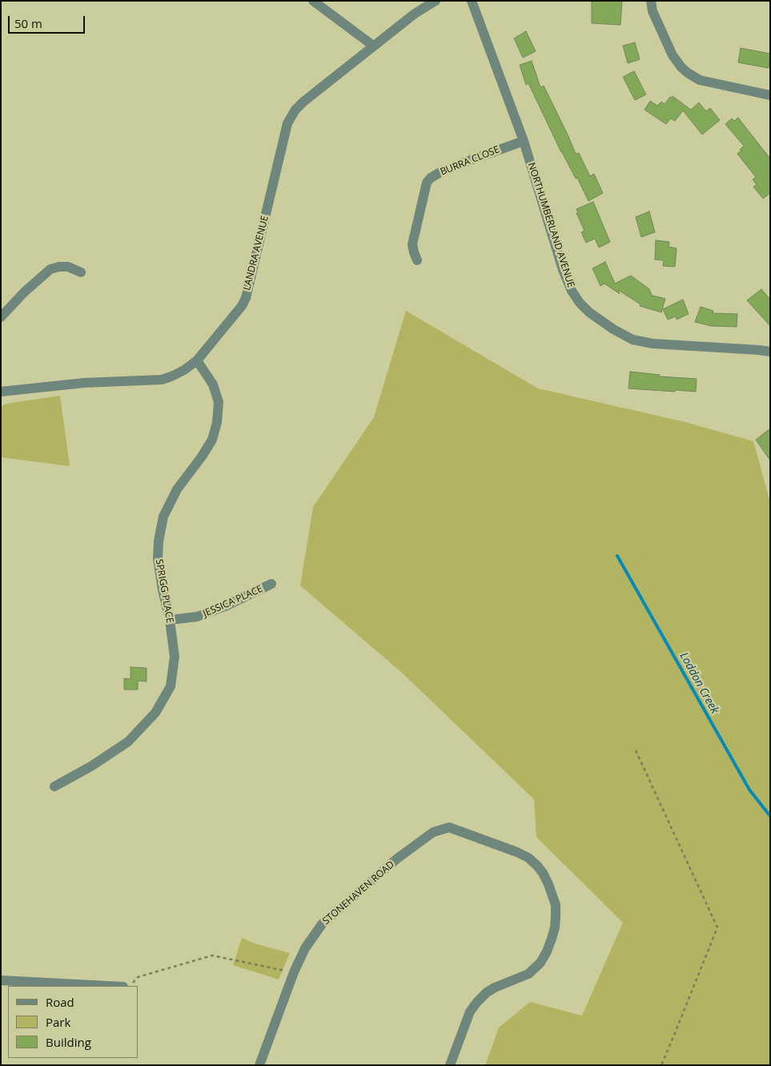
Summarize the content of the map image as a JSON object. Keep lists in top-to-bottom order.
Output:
{
  "streets": {
    "street": [
      "BURRA CLOSE",
      "NORTHUMBERLAND AVENUE",
      "LANDRA AVENUE",
      "SPRIGG PLACE",
      "JESSICA PLACE",
      "STONEHAVEN ROAD"
    ]
  },
  "crossings": [
    ["BURRA CLOSE", "NORTHUMBERLAND AVENUE"],
    ["LANDRA AVENUE", "SPRIGG PLACE"],
    ["SPRIGG PLACE", "JESSICA PLACE"]
  ],
  "water": ["Loddon Creek"],
  "legend": ["Road", "Park", "Building"],
  "scale_bar": "50 m"
}
